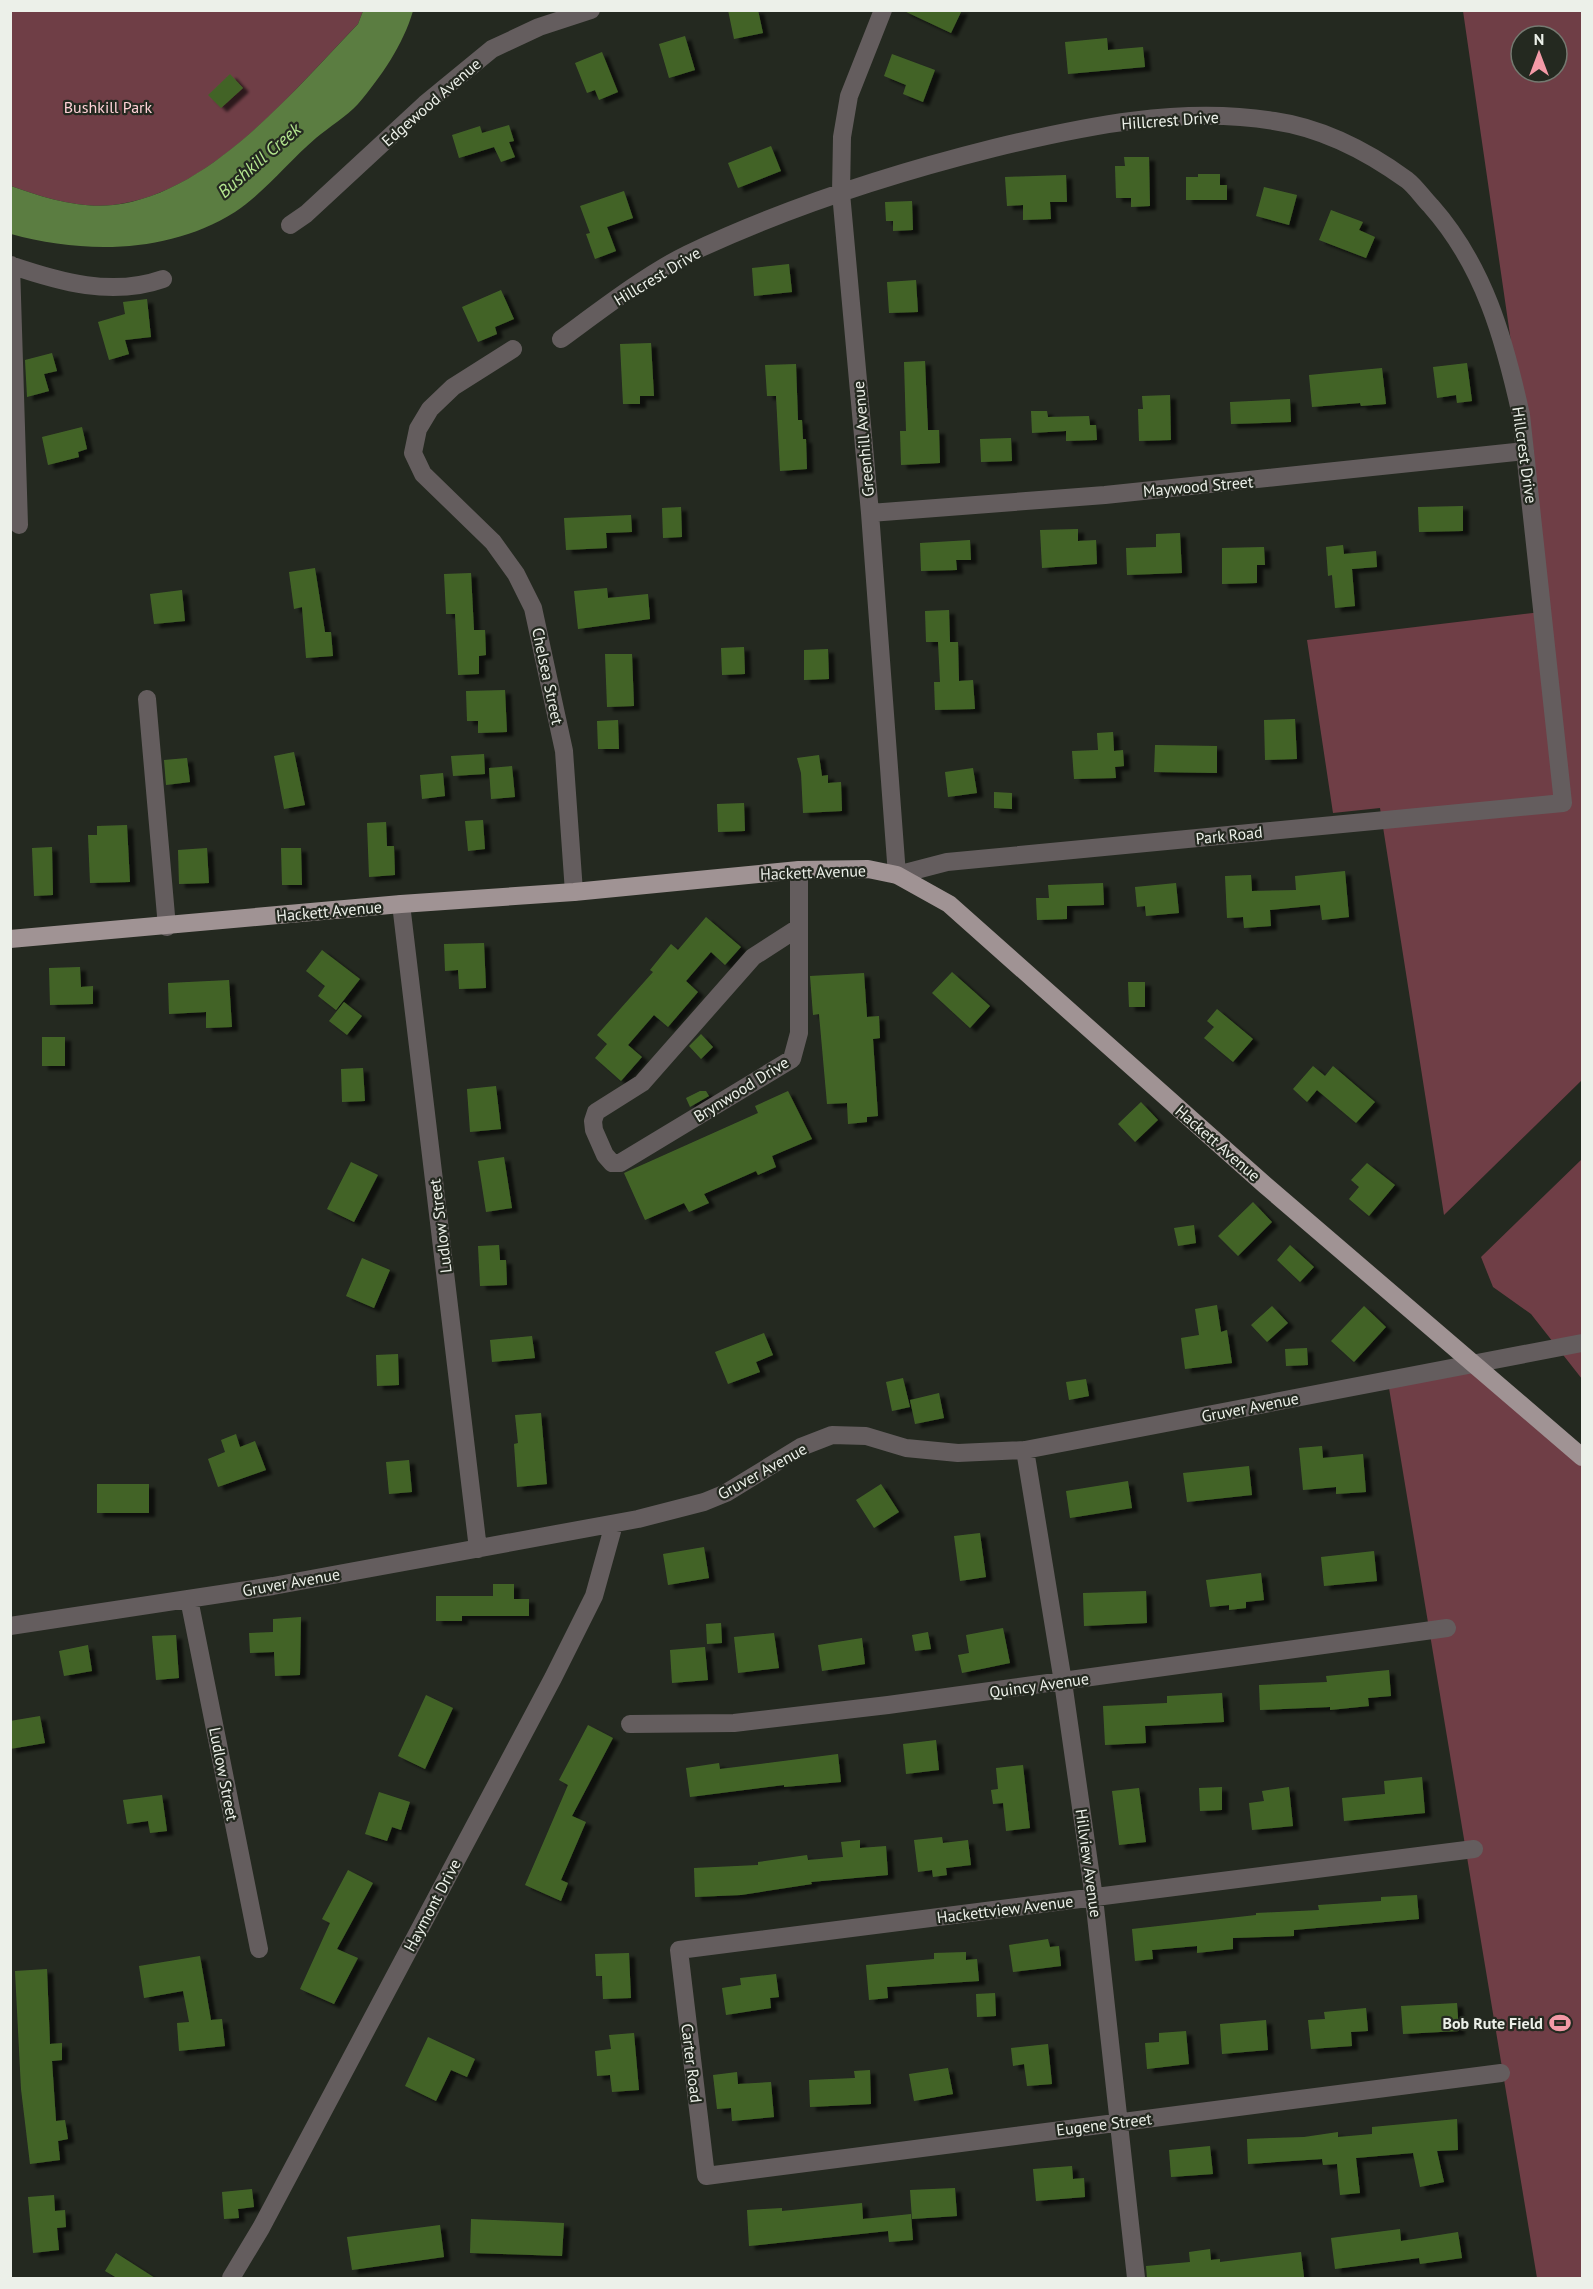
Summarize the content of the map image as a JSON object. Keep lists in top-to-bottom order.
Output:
{
  "streets": {
    "main road": ["Hackett Avenue"],
    "street": [
      "Edgewood Avenue",
      "Hillcrest Drive",
      "Greenhill Avenue",
      "Maywood Street",
      "Chelsea Street",
      "Park Road",
      "Brynwood Drive",
      "Ludlow Street",
      "Gruver Avenue",
      "Quincy Avenue",
      "Hillview Avenue",
      "Haymont Drive",
      "Hackettview Avenue",
      "Carter Road",
      "Eugene Street"
    ]
  },
  "crossings": [
    ["Hillcrest Drive", "Greenhill Avenue"],
    ["Hillcrest Drive", "Maywood Street"],
    ["Hillcrest Drive", "Park Road"],
    ["Greenhill Avenue", "Maywood Street"],
    ["Greenhill Avenue", "Park Road"],
    ["Greenhill Avenue", "Hackett Avenue"],
    ["Chelsea Street", "Hackett Avenue"],
    ["Park Road", "Hackett Avenue"],
    ["Hackett Avenue", "Brynwood Drive"],
    ["Hackett Avenue", "Ludlow Street"],
    ["Hackett Avenue", "Gruver Avenue"],
    ["Ludlow Street", "Gruver Avenue"],
    ["Gruver Avenue", "Hillview Avenue"],
    ["Gruver Avenue", "Haymont Drive"],
    ["Quincy Avenue", "Hillview Avenue"],
    ["Hillview Avenue", "Hackettview Avenue"],
    ["Hillview Avenue", "Eugene Street"],
    ["Hackettview Avenue", "Carter Road"],
    ["Carter Road", "Eugene Street"]
  ],
  "water": ["Bushkill Creek"],
  "parks": ["Bushkill Park"],
  "places": {
    "sports": ["Bob Rute Field"]
  },
  "north": "top"
}
